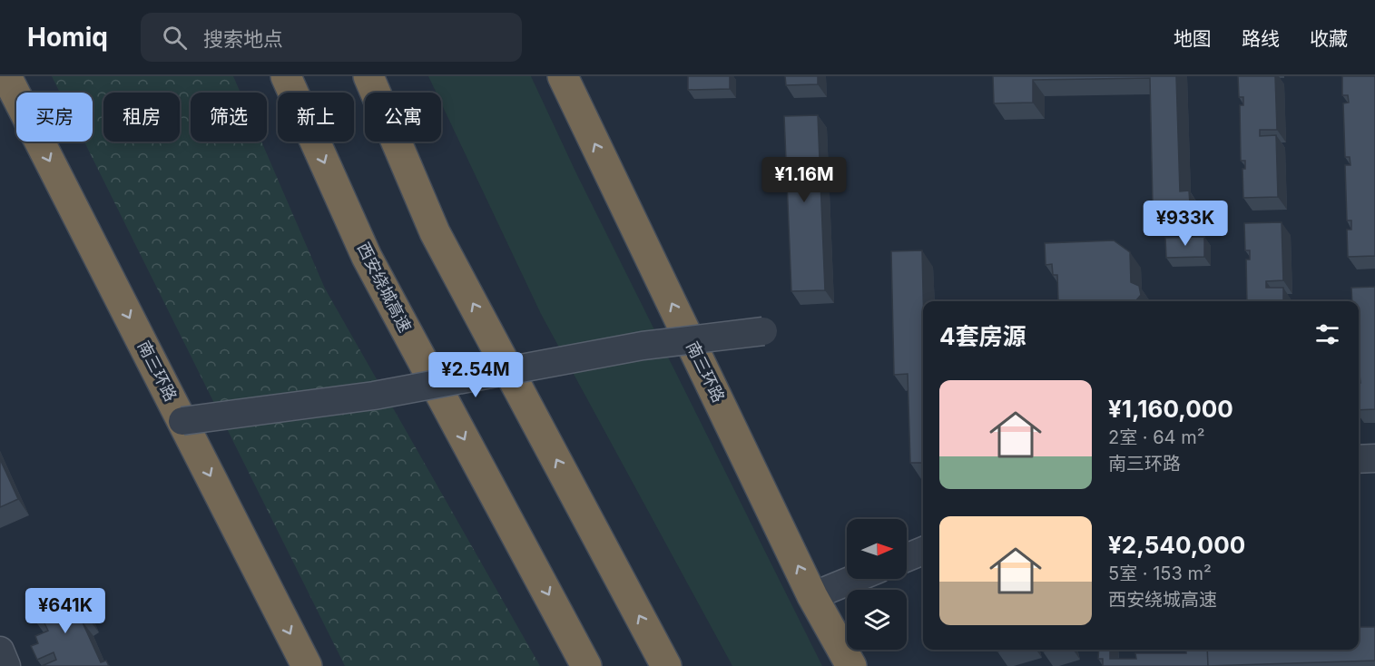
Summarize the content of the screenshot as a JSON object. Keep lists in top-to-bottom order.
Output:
{
  "streets": {
    "highway": ["西安绕城高速", "南三环路"]
  },
  "north": "right",
  "page": {
    "header": "Homiq",
    "search": "搜索地点",
    "nav": ["地图", "路线", "收藏"],
    "chip": [
      "买房",
      "租房",
      "筛选",
      "新上",
      "公寓"
    ],
    "price": [
      "¥1.16M",
      "¥933K",
      "¥2.54M",
      "¥641K"
    ],
    "heading": "4套房源",
    "list": [
      {
        "name": "¥1,160,000",
        "note": "2室 · 64 m² · 南三环路"
      },
      {
        "name": "¥2,540,000",
        "note": "5室 · 153 m² · 西安绕城高速"
      }
    ]
  }
}
